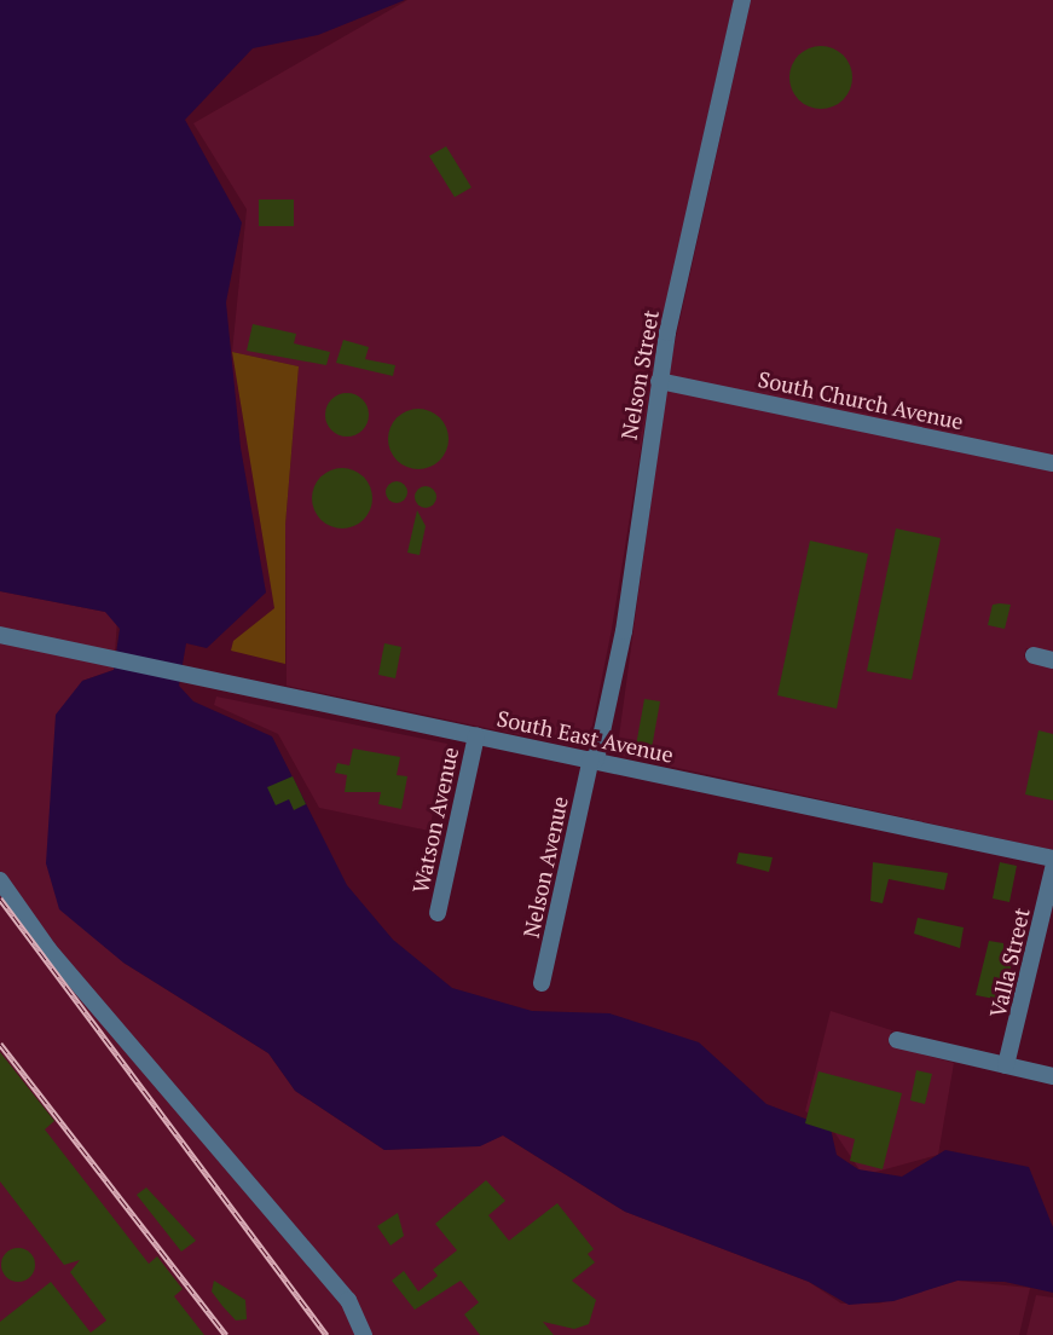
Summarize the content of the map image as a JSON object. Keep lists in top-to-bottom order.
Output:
{
  "streets": {
    "street": [
      "Nelson Street",
      "South Church Avenue",
      "South East Avenue",
      "Watson Avenue",
      "Nelson Avenue",
      "Valla Street"
    ]
  },
  "crossings": [
    ["Nelson Street", "South Church Avenue"],
    ["Nelson Street", "South East Avenue"],
    ["Nelson Street", "Nelson Avenue"],
    ["South East Avenue", "Watson Avenue"],
    ["South East Avenue", "Nelson Avenue"]
  ]
}
